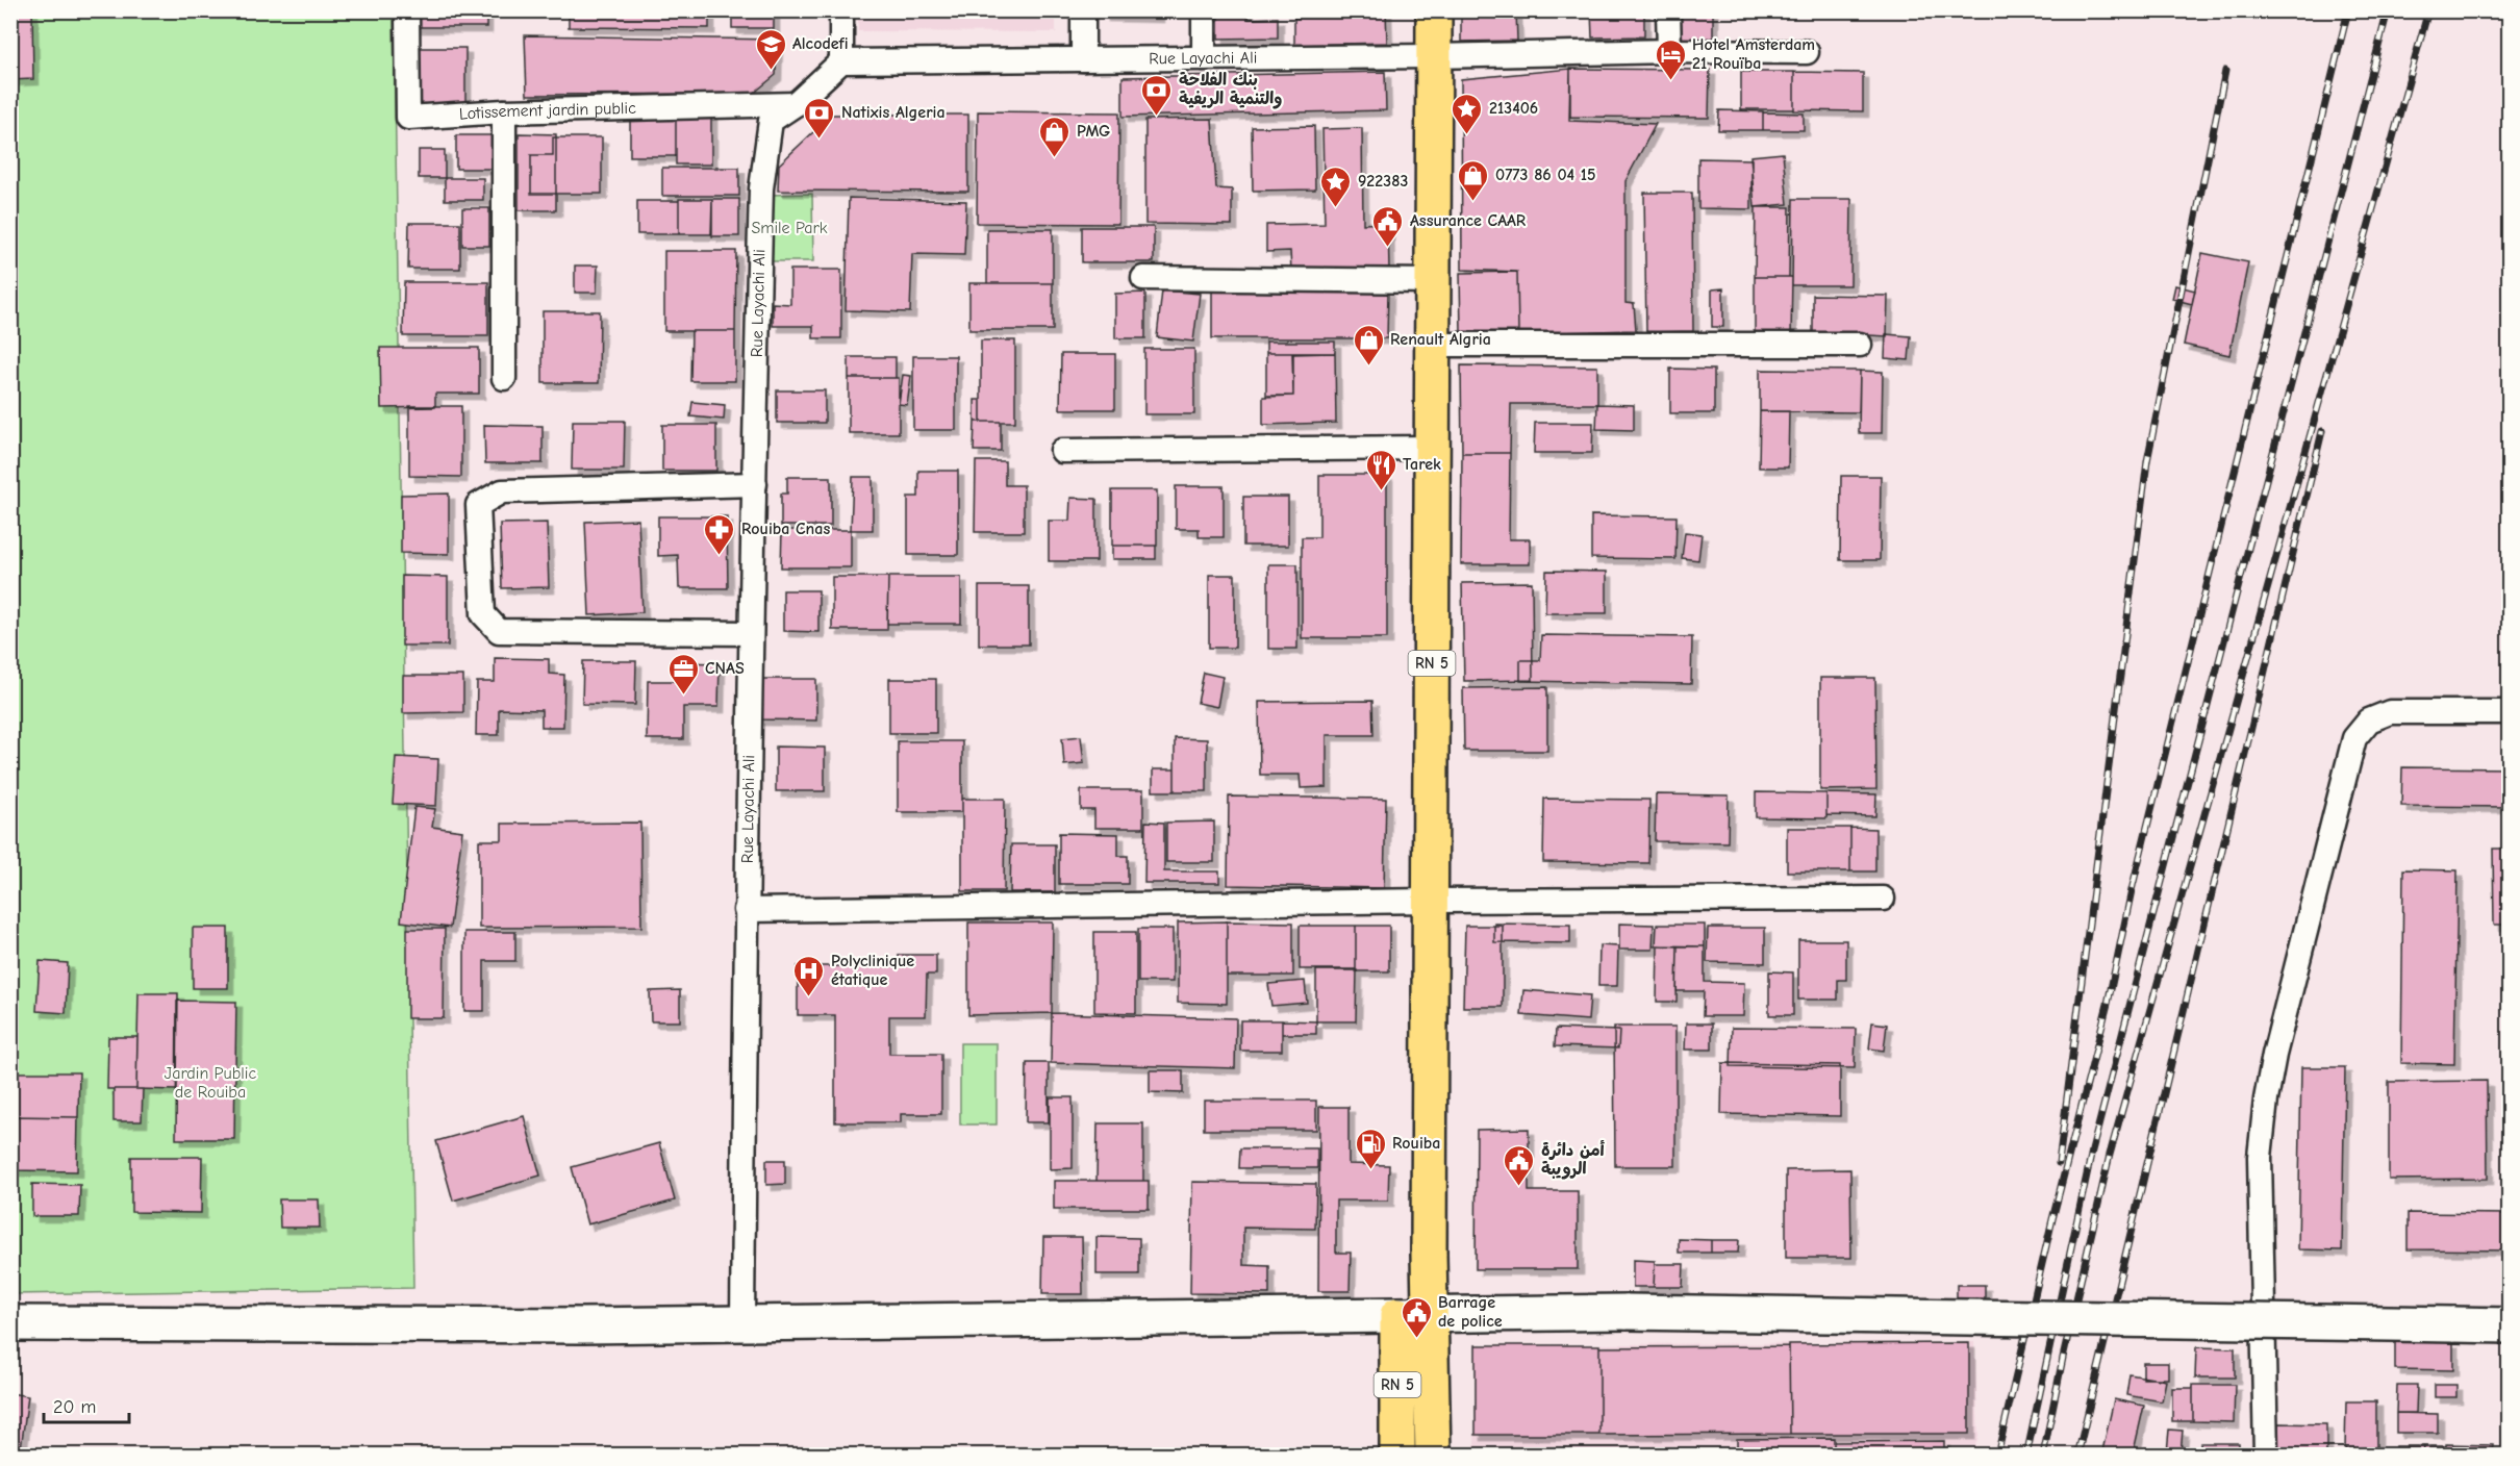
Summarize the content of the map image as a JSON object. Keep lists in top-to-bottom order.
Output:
{
  "streets": {
    "highway": ["RN 5"],
    "street": ["Rue Layachi Ali", "Lotissement jardin public"]
  },
  "crossings": [
    ["Rue Layachi Ali", "Lotissement jardin public"],
    ["Rue Layachi Ali", "RN 5"]
  ],
  "parks": ["Smile Park", "Jardin Public de Rouiba"],
  "places": {
    "school or university": ["Alcodefi"],
    "hotel": ["Hotel Amsterdam 21 Rouïba"],
    "bank": ["بنك الفلاحة والتنمية الريفية", "Natixis Algeria"],
    "place": ["213406", "922383"],
    "shop": ["PMG", "0773 86 04 15", "Renault Algria"],
    "public building": ["Assurance CAAR", "أمن دائرة الرويبة", "Barrage de police"],
    "restaurant": ["Tarek"],
    "pharmacy": ["Rouiba Cnas"],
    "office": ["CNAS"],
    "hospital": ["Polyclinique étatique"],
    "fuel station": ["Rouiba"]
  },
  "scale_bar": "20 m"
}
